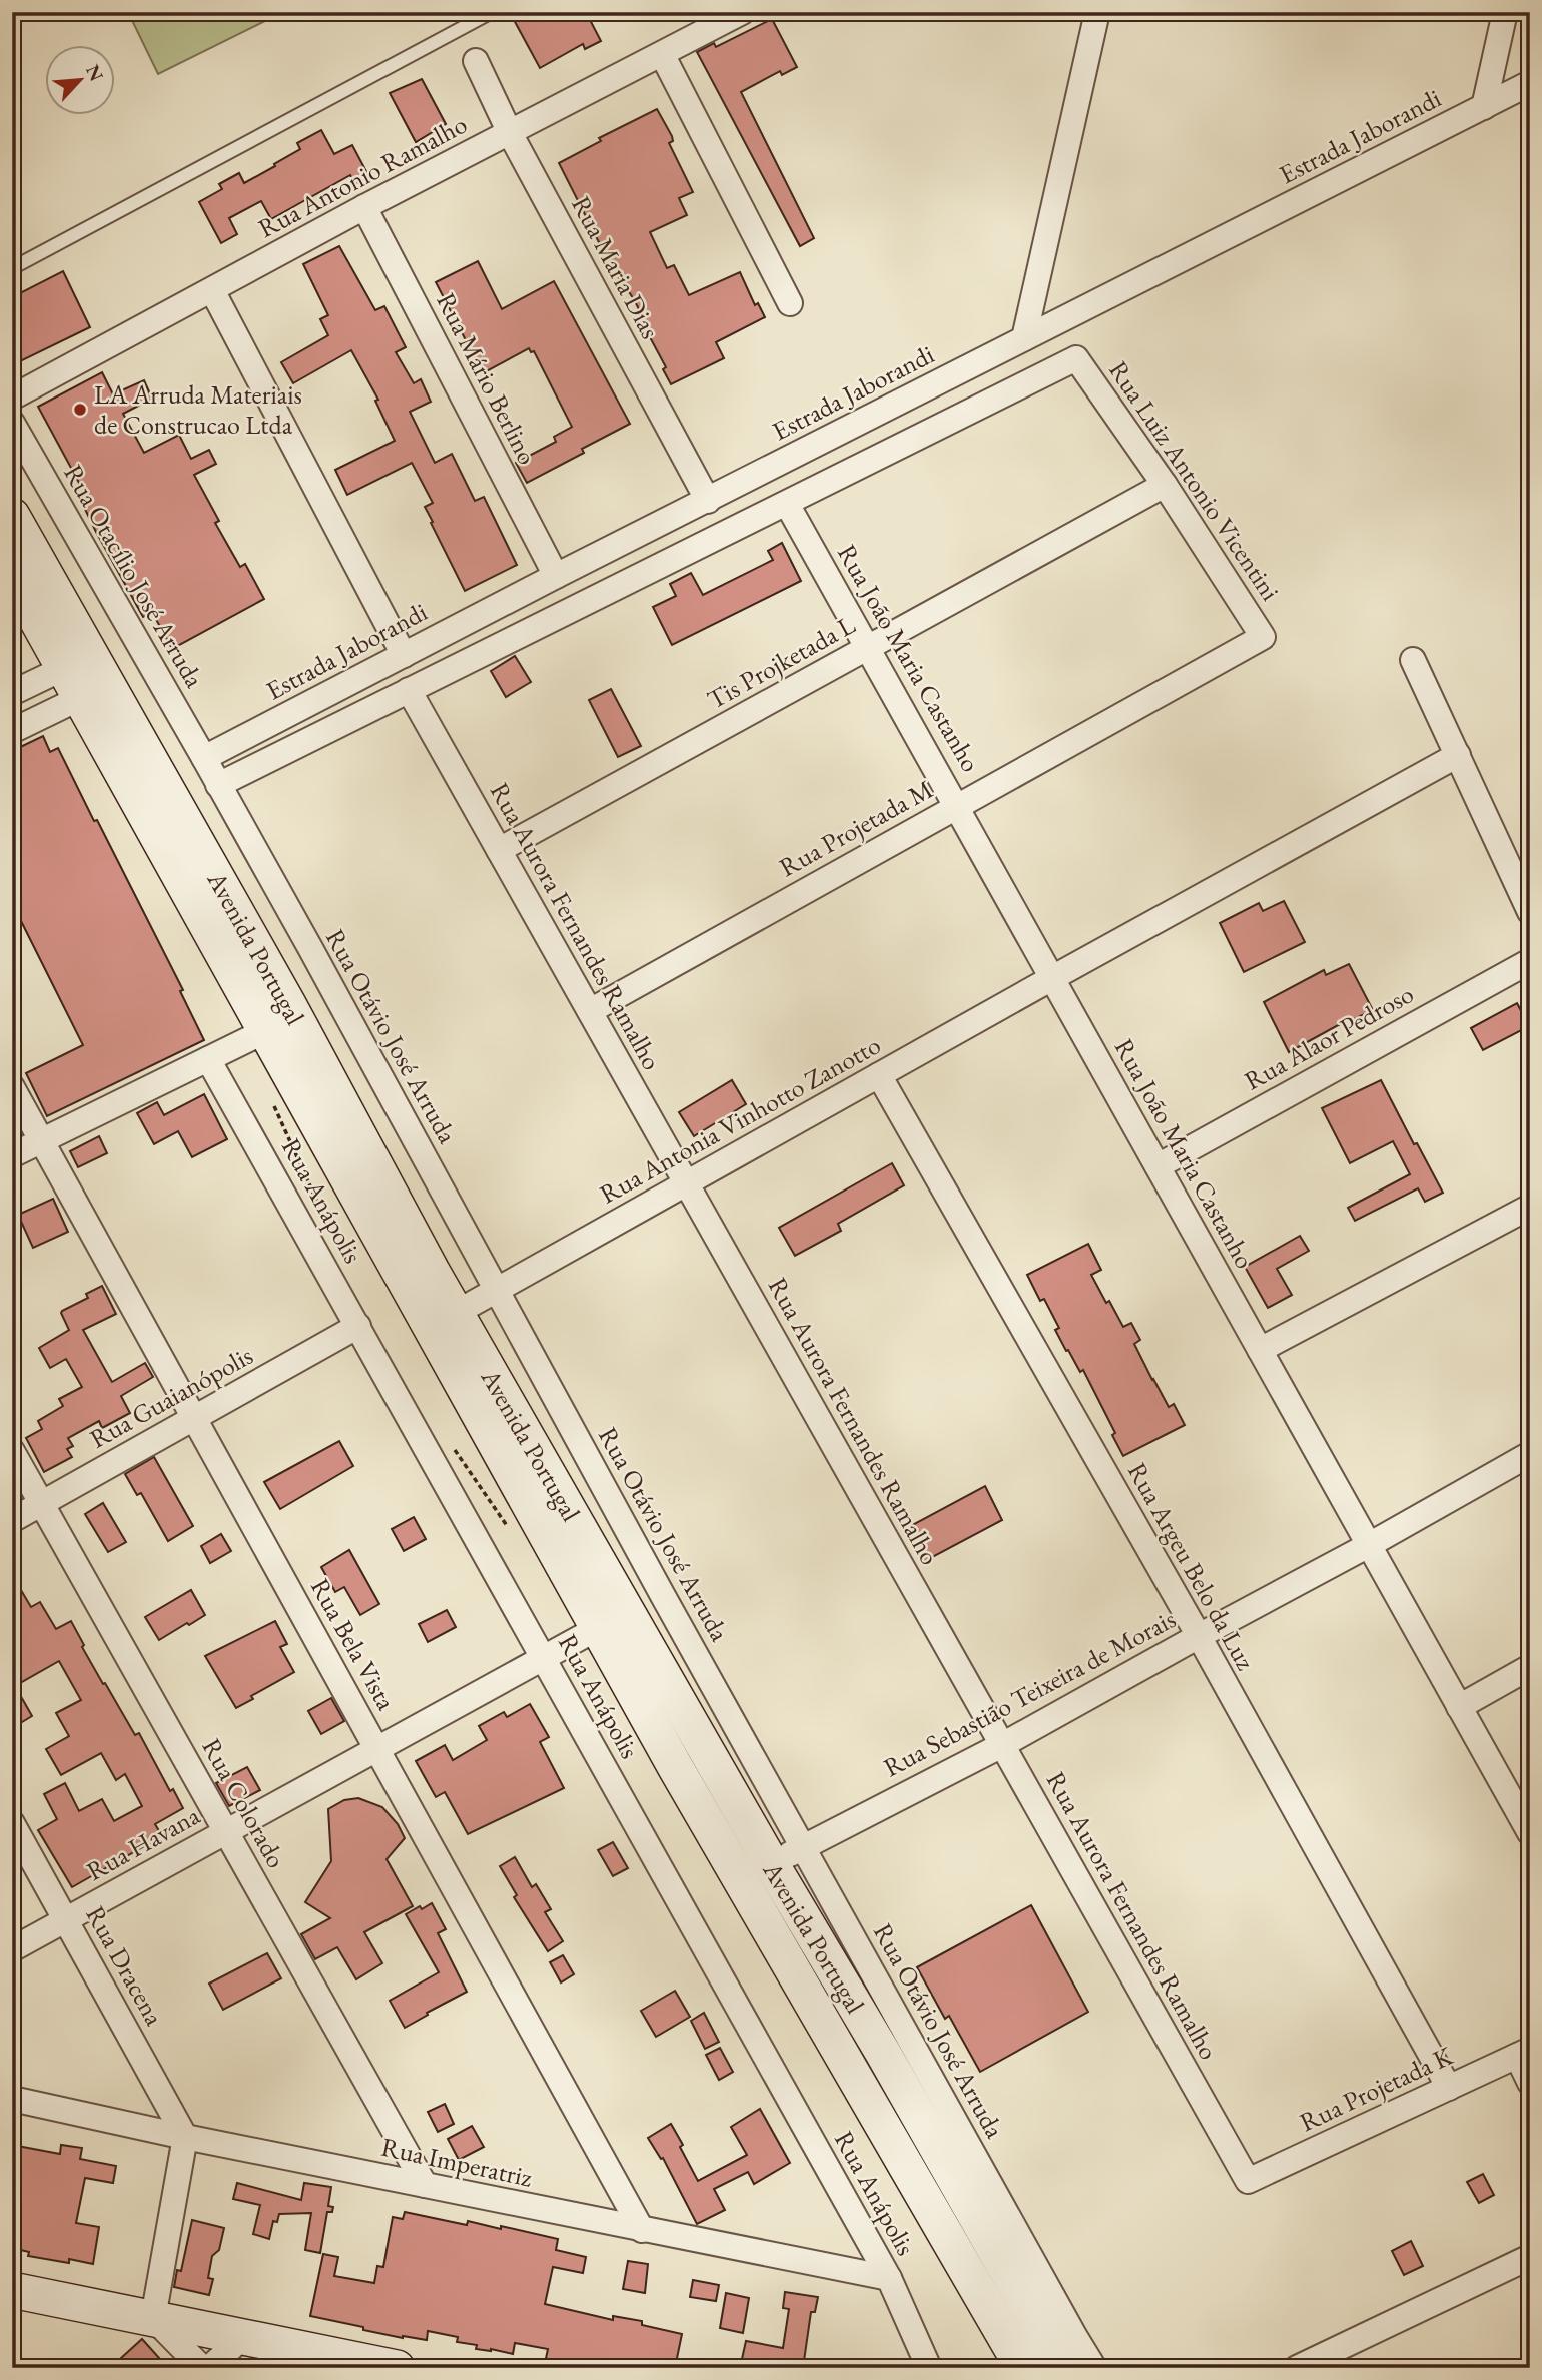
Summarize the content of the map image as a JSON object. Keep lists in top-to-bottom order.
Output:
{
  "streets": {
    "main road": ["Avenida Portugal"],
    "street": [
      "Estrada Jaborandi",
      "Rua Antonio Ramalho",
      "Rua Maria Dias",
      "Rua Mário Berlino",
      "Rua Luiz Antonio Vicentini",
      "Rua Otacílio José Arruda",
      "Rua João Maria Castanho",
      "Tis Projketada L",
      "Rua Projetada M",
      "Rua Aurora Fernandes Ramalho",
      "Rua Otávio José Arruda",
      "Rua Alaor Pedroso",
      "Rua Antonia Vinhotto Zanotto",
      "Rua Anápolis",
      "Rua Guaianópolis",
      "Rua Argeu Belo da Luz",
      "Rua Bela Vista",
      "Rua Sebastião Teixeira de Morais",
      "Rua Colorado",
      "Rua Havana",
      "Rua Dracena",
      "Rua Projetada K",
      "Rua Imperatriz"
    ]
  },
  "crossings": [
    ["Estrada Jaborandi", "Rua Maria Dias"],
    ["Estrada Jaborandi", "Rua Mário Berlino"],
    ["Estrada Jaborandi", "Rua Otacílio José Arruda"],
    ["Estrada Jaborandi", "Rua Otávio José Arruda"],
    ["Rua Antonio Ramalho", "Rua Maria Dias"],
    ["Rua Antonio Ramalho", "Rua Mário Berlino"],
    ["Rua Luiz Antonio Vicentini", "Rua João Maria Castanho"],
    ["Rua Luiz Antonio Vicentini", "Tis Projketada L"],
    ["Rua Luiz Antonio Vicentini", "Rua Projetada M"],
    ["Rua Otacílio José Arruda", "Rua Otávio José Arruda"],
    ["Rua João Maria Castanho", "Tis Projketada L"],
    ["Rua João Maria Castanho", "Rua Projetada M"],
    ["Rua João Maria Castanho", "Rua Alaor Pedroso"],
    ["Rua João Maria Castanho", "Rua Antonia Vinhotto Zanotto"],
    ["Rua João Maria Castanho", "Rua Sebastião Teixeira de Morais"],
    ["Tis Projketada L", "Rua Aurora Fernandes Ramalho"],
    ["Rua Projetada M", "Rua Aurora Fernandes Ramalho"],
    ["Rua Aurora Fernandes Ramalho", "Rua Antonia Vinhotto Zanotto"],
    ["Rua Aurora Fernandes Ramalho", "Rua Sebastião Teixeira de Morais"],
    ["Rua Aurora Fernandes Ramalho", "Rua Projetada K"],
    ["Avenida Portugal", "Rua Otávio José Arruda"],
    ["Avenida Portugal", "Rua Antonia Vinhotto Zanotto"],
    ["Avenida Portugal", "Rua Sebastião Teixeira de Morais"],
    ["Avenida Portugal", "Rua Havana"],
    ["Rua Otávio José Arruda", "Rua Antonia Vinhotto Zanotto"],
    ["Rua Otávio José Arruda", "Rua Sebastião Teixeira de Morais"],
    ["Rua Antonia Vinhotto Zanotto", "Rua Argeu Belo da Luz"],
    ["Rua Anápolis", "Rua Guaianópolis"],
    ["Rua Anápolis", "Rua Havana"],
    ["Rua Anápolis", "Rua Imperatriz"],
    ["Rua Guaianópolis", "Rua Bela Vista"],
    ["Rua Guaianópolis", "Rua Colorado"],
    ["Rua Argeu Belo da Luz", "Rua Sebastião Teixeira de Morais"],
    ["Rua Argeu Belo da Luz", "Rua Projetada K"],
    ["Rua Bela Vista", "Rua Havana"],
    ["Rua Bela Vista", "Rua Imperatriz"],
    ["Rua Colorado", "Rua Havana"],
    ["Rua Colorado", "Rua Imperatriz"],
    ["Rua Havana", "Rua Dracena"],
    ["Rua Dracena", "Rua Imperatriz"]
  ],
  "places": ["LA Arruda Materiais de Construcao Ltda"],
  "north": "top right"
}
